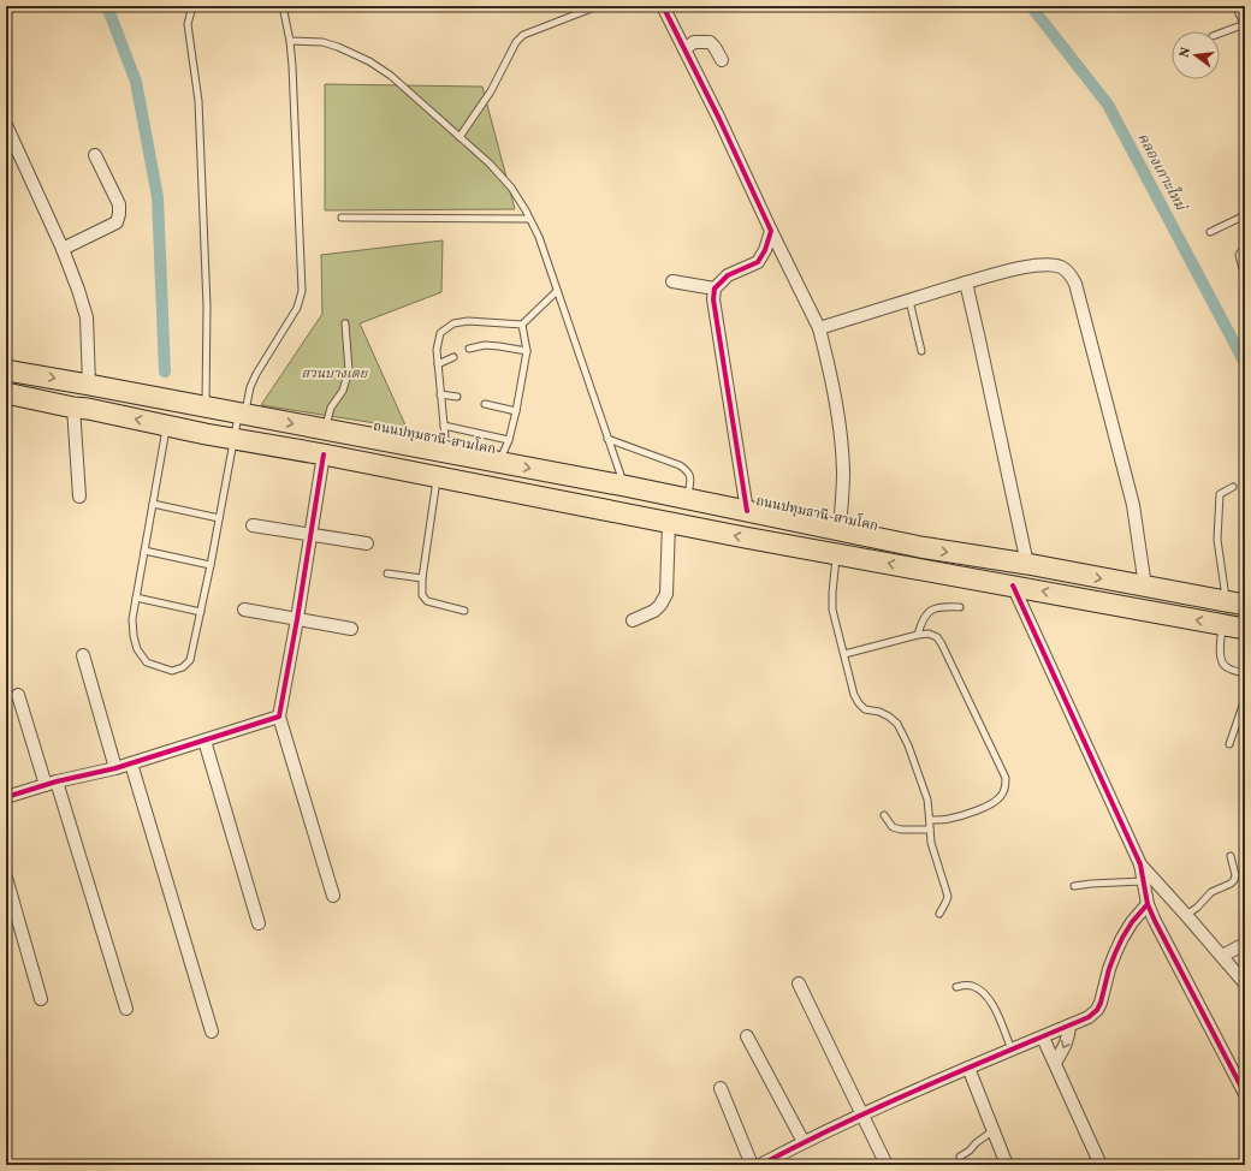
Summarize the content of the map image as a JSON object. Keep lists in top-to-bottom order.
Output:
{
  "streets": {
    "main road": ["ถนนปทุมธานี-สามโคก"]
  },
  "water": ["คลองเกาะใหม่"],
  "parks": ["สวนบางเตย"],
  "north": "left"
}
